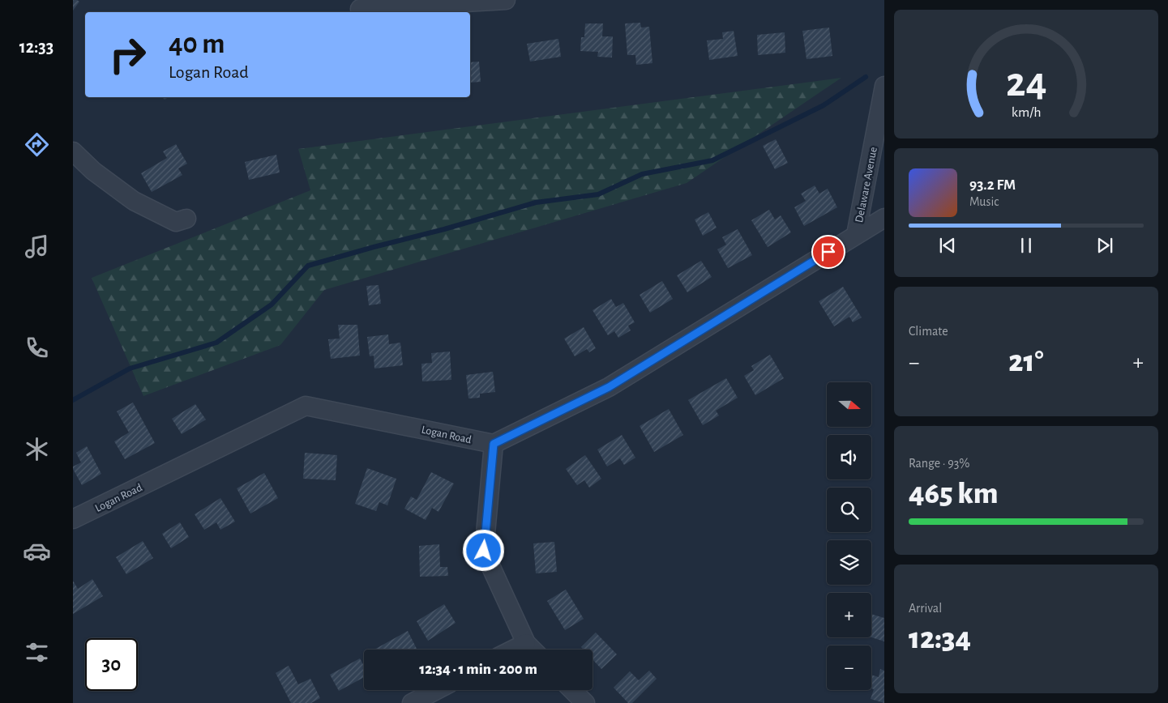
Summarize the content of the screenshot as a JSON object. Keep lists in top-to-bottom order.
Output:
{
  "streets": {
    "street": ["Delaware Avenue", "Logan Road"]
  },
  "north": "right",
  "page": {
    "tabs": "12:33",
    "turn": ["40 m", "Logan Road"],
    "song": ["93.2 FM", "Music"],
    "tile": [
      "Climate",
      ["Range · 93%", "465 km"],
      ["Arrival", "12:34"]
    ],
    "heat": ["−", "21°", "+"],
    "map_buttons": ["+", "−"],
    "limit": "30",
    "trip": "12:34 · 1 min · 200 m",
    "gauge": ["24", "km/h"]
  }
}
